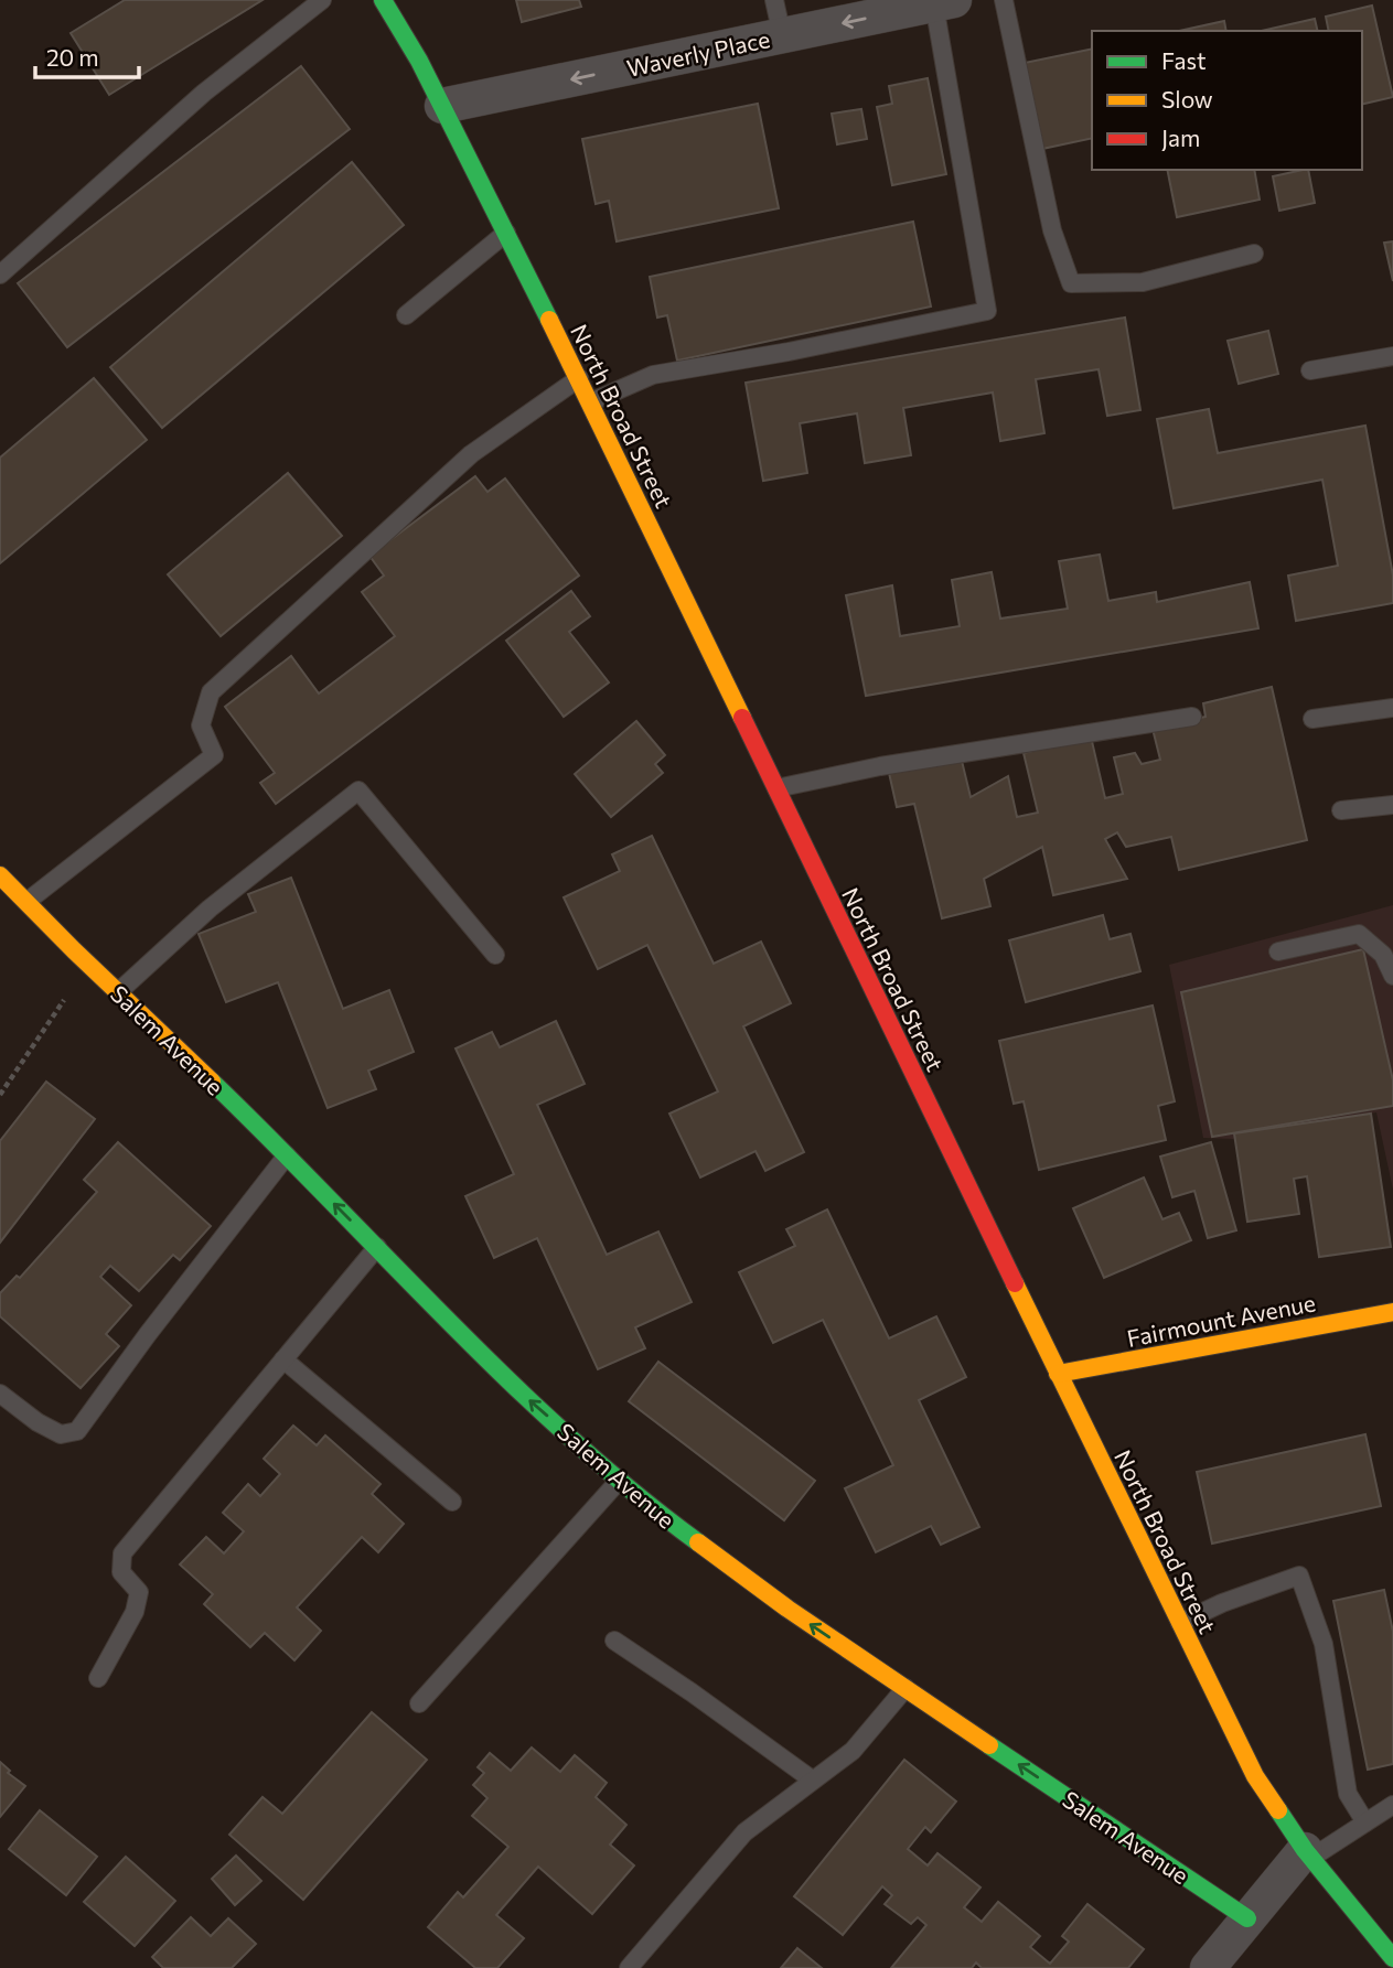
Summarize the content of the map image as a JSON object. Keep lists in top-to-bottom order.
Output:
{
  "streets": {
    "main road": ["North Broad Street", "Salem Avenue", "Fairmount Avenue"],
    "street": ["Waverly Place"]
  },
  "crossings": [
    ["Waverly Place", "North Broad Street"],
    ["North Broad Street", "Fairmount Avenue"]
  ],
  "one_way": ["Waverly Place", "Salem Avenue"],
  "legend": ["Fast", "Slow", "Jam"],
  "scale_bar": "20 m"
}
